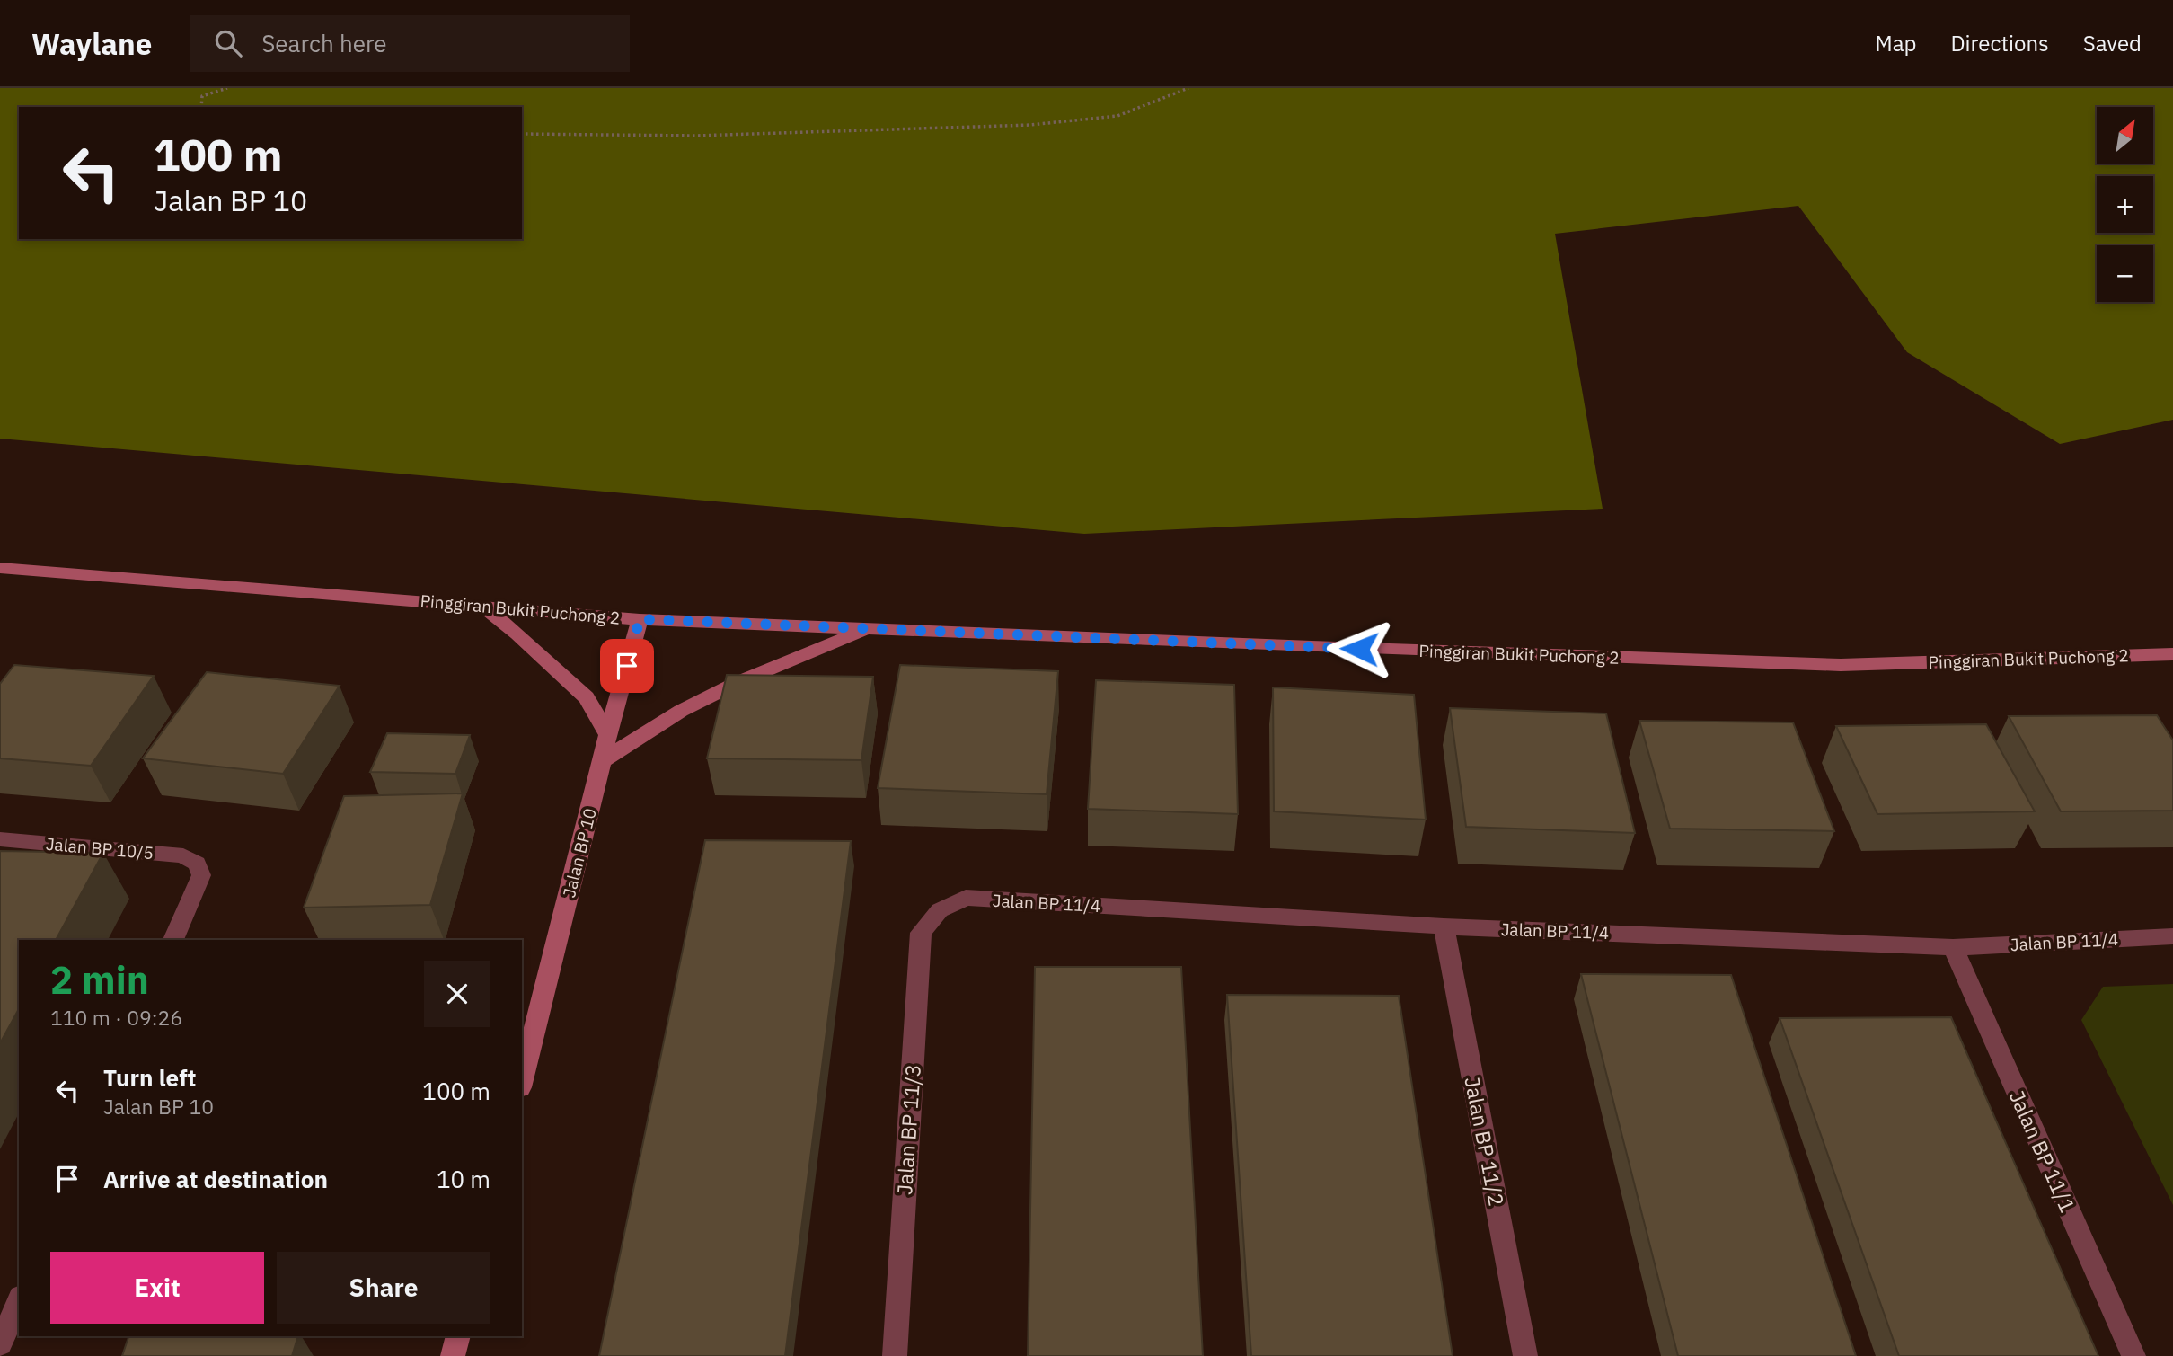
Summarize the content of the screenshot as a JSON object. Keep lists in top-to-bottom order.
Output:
{
  "streets": {
    "street": [
      "Pinggiran Bukit Puchong 2",
      "Jalan BP 10/5",
      "Jalan BP 10",
      "Jalan BP 11/4",
      "Jalan BP 11/3",
      "Jalan BP 11/2",
      "Jalan BP 11/1"
    ]
  },
  "crossings": [
    ["Pinggiran Bukit Puchong 2", "Jalan BP 10"],
    ["Jalan BP 11/4", "Jalan BP 11/3"],
    ["Jalan BP 11/4", "Jalan BP 11/2"],
    ["Jalan BP 11/4", "Jalan BP 11/1"]
  ],
  "north": "top right",
  "page": {
    "header": "Waylane",
    "search": "Search here",
    "nav": ["Map", "Directions", "Saved"],
    "map_buttons": ["+", "−"],
    "turn": ["100 m", "Jalan BP 10"],
    "heading": ["2 min", "110 m · 09:26"],
    "list": [
      {
        "name": "Turn left",
        "note": "Jalan BP 10",
        "value": "100 m"
      },
      {
        "name": "Arrive at destination",
        "value": "10 m"
      }
    ],
    "buttons": ["Exit", "Share"]
  }
}
